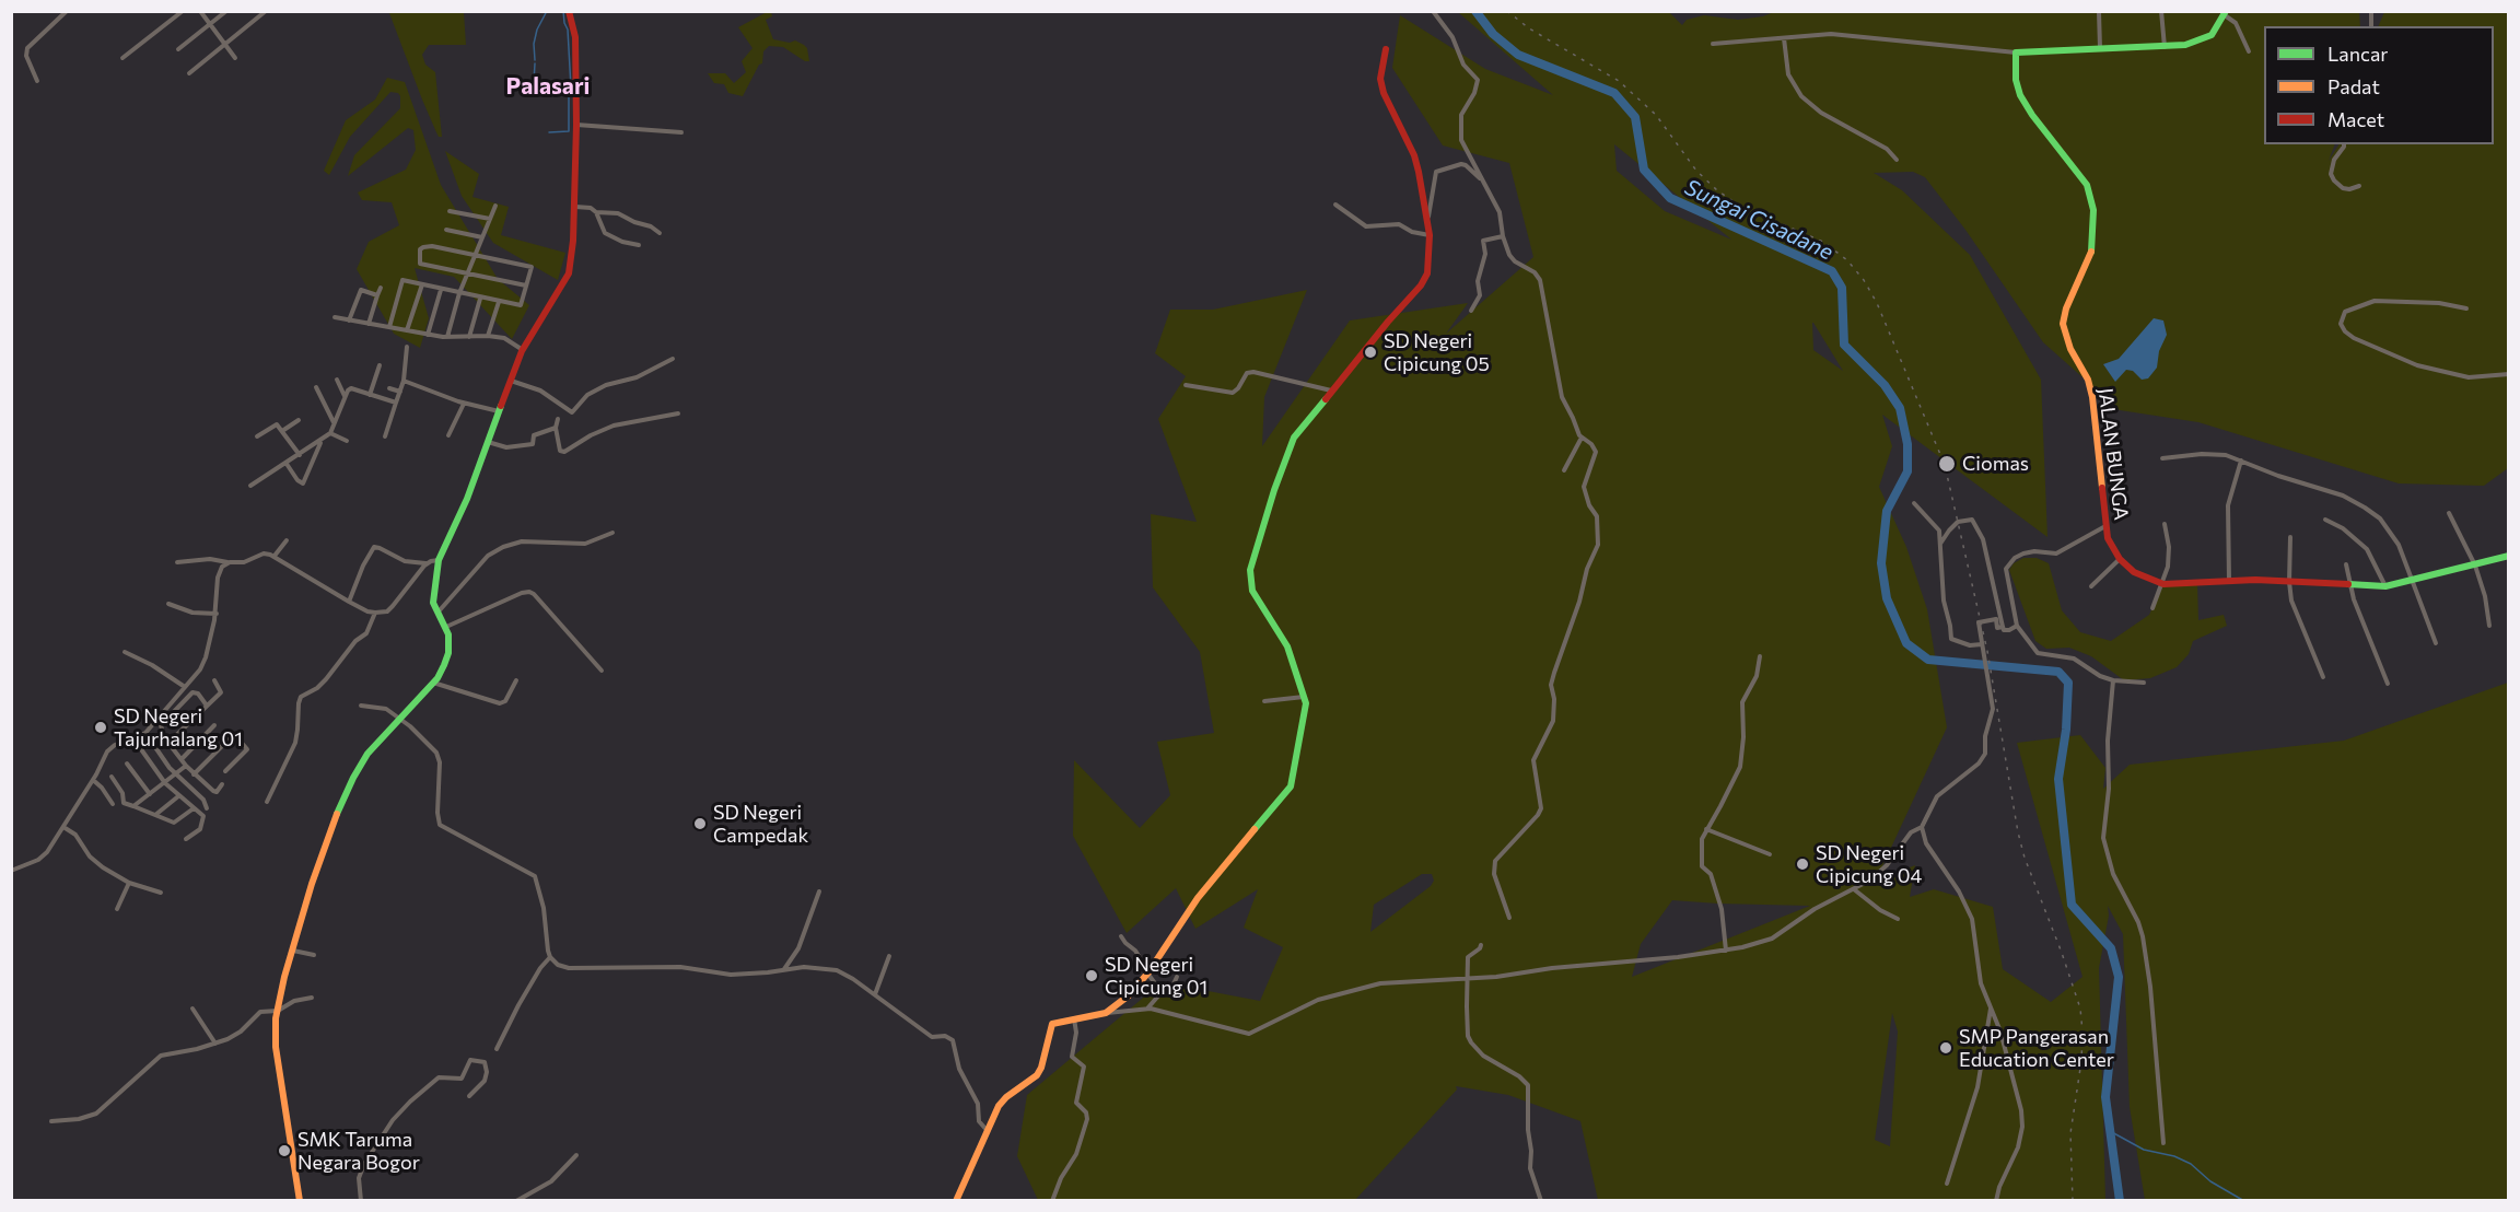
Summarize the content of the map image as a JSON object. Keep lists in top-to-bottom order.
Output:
{
  "streets": {
    "street": ["JALAN BUNGA"]
  },
  "districts": ["Palasari"],
  "water": ["Sungai Cisadane"],
  "places": [
    "SD Negeri Cipicung 05",
    "Ciomas",
    "SD Negeri Tajurhalang 01",
    "SD Negeri Campedak",
    "SD Negeri Cipicung 04",
    "SD Negeri Cipicung 01",
    "SMP Pangerasan Education Center",
    "SMK Taruma Negara Bogor"
  ],
  "legend": ["Lancar", "Padat", "Macet"]
}
